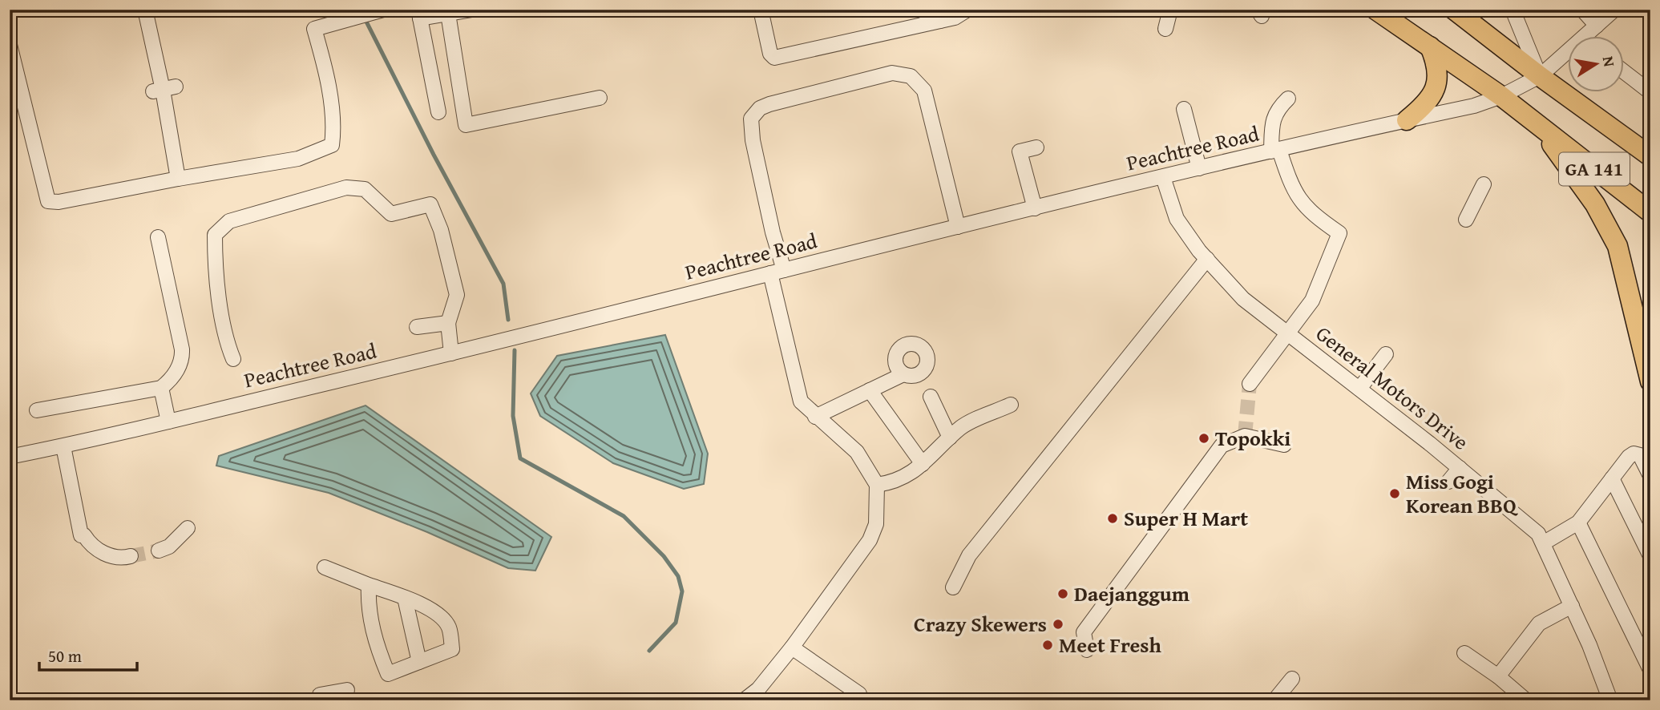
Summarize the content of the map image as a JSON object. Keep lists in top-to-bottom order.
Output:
{
  "streets": {
    "highway": ["GA 141"],
    "street": ["Peachtree Road", "General Motors Drive"]
  },
  "crossings": [
    ["Peachtree Road", "GA 141"],
    ["Peachtree Road", "General Motors Drive"]
  ],
  "places": [
    "Topokki",
    "Miss Gogi Korean BBQ",
    "Super H Mart",
    "Daejanggum",
    "Crazy Skewers",
    "Meet Fresh"
  ],
  "scale_bar": "50 m",
  "north": "right"
}
